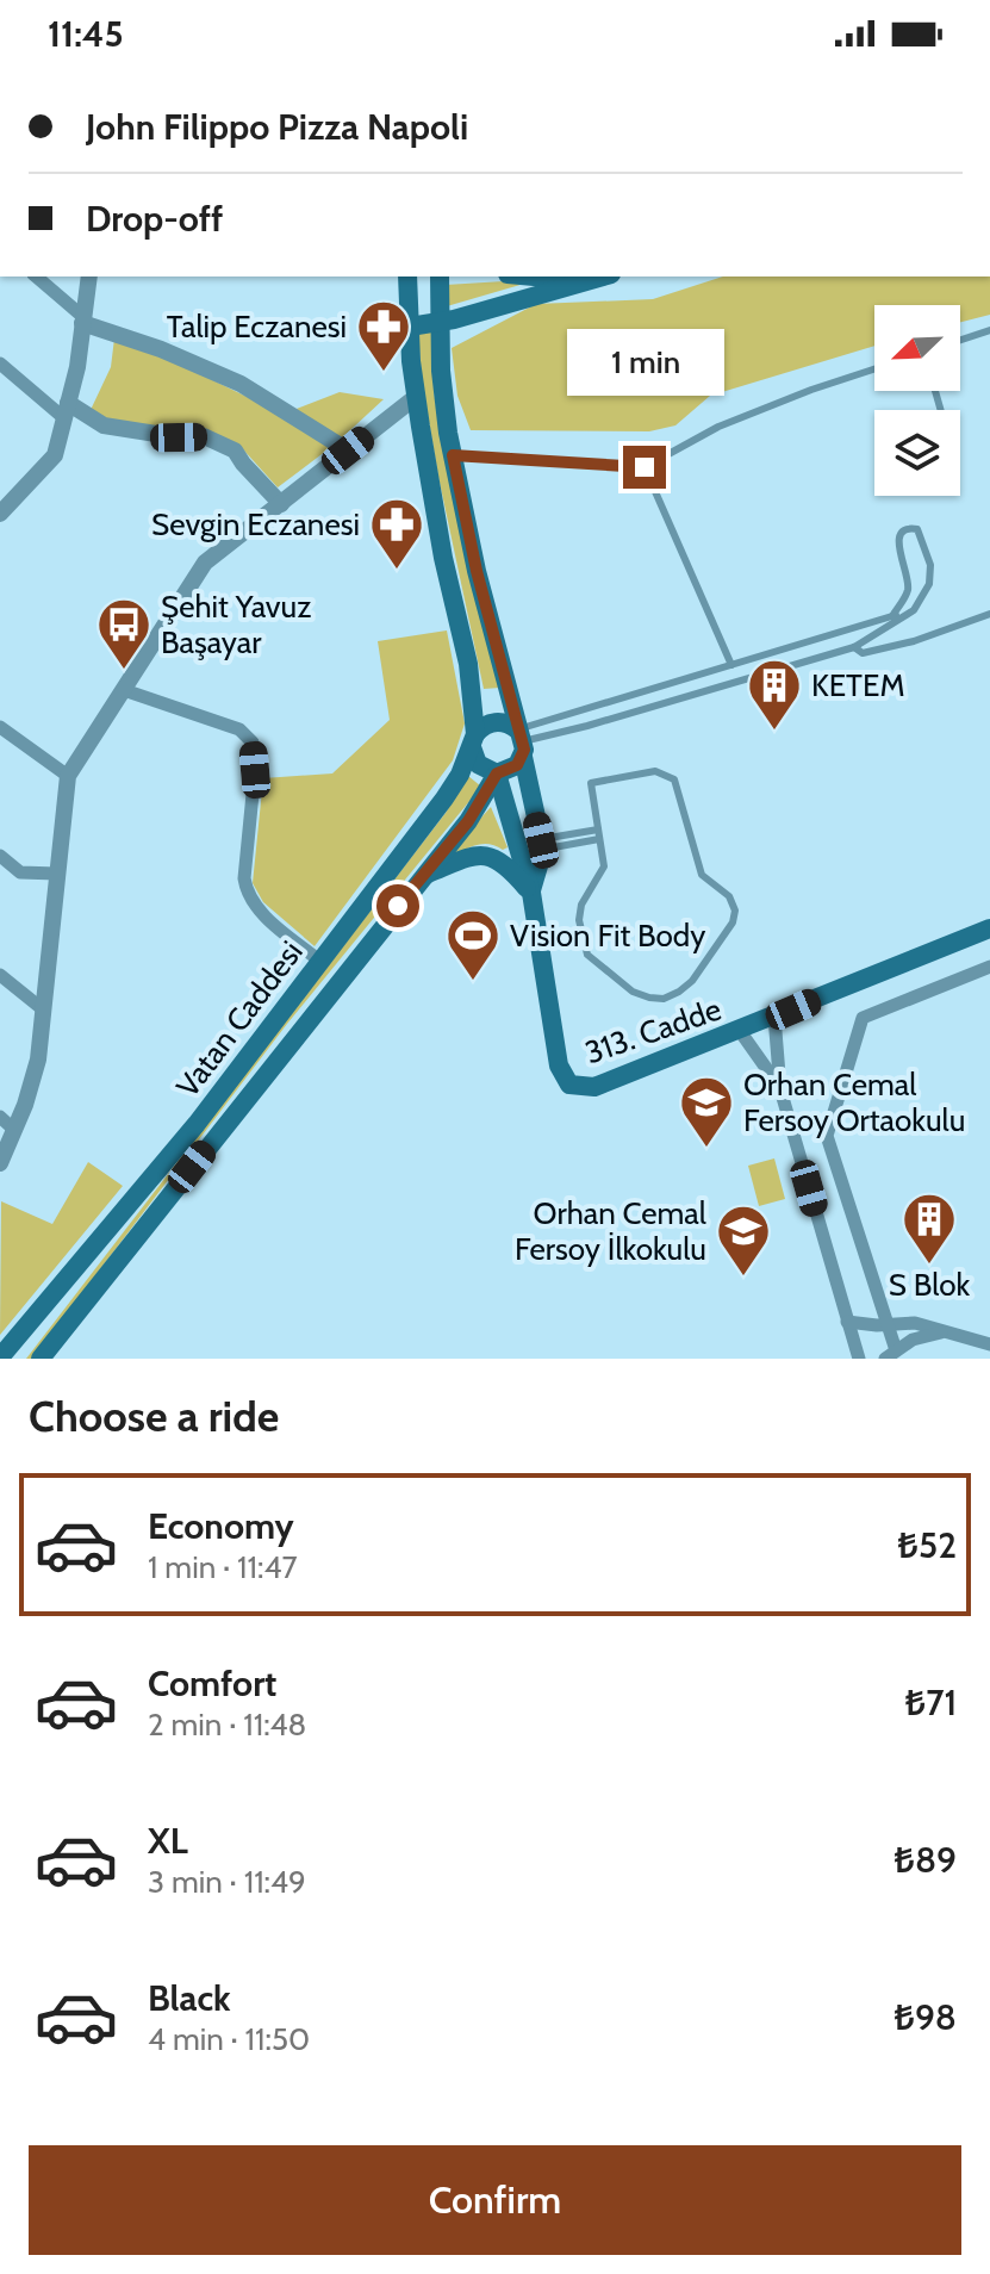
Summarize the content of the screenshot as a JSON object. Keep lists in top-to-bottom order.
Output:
{
  "streets": {
    "main road": ["Vatan Caddesi", "313. Cadde"]
  },
  "crossings": [
    ["Vatan Caddesi", "313. Cadde"]
  ],
  "places": {
    "pharmacy": ["Talip Eczanesi", "Sevgin Eczanesi"],
    "bus stop": ["Şehit Yavuz Başayar"],
    "building": ["KETEM", "S Blok"],
    "sports": ["Vision Fit Body"],
    "school or university": ["Orhan Cemal Fersoy Ortaokulu", "Orhan Cemal Fersoy İlkokulu"]
  },
  "north": "bottom left",
  "page": {
    "status": "11:45",
    "banner": ["John Filippo Pizza Napoli", "Drop-off"],
    "bubble": "1 min",
    "heading": "Choose a ride",
    "list": [
      {
        "name": "Economy",
        "note": "1 min · 11:47",
        "value": "₺52"
      },
      {
        "name": "Comfort",
        "note": "2 min · 11:48",
        "value": "₺71"
      },
      {
        "name": "XL",
        "note": "3 min · 11:49",
        "value": "₺89"
      },
      {
        "name": "Black",
        "note": "4 min · 11:50",
        "value": "₺98"
      }
    ],
    "buttons": "Confirm"
  }
}
